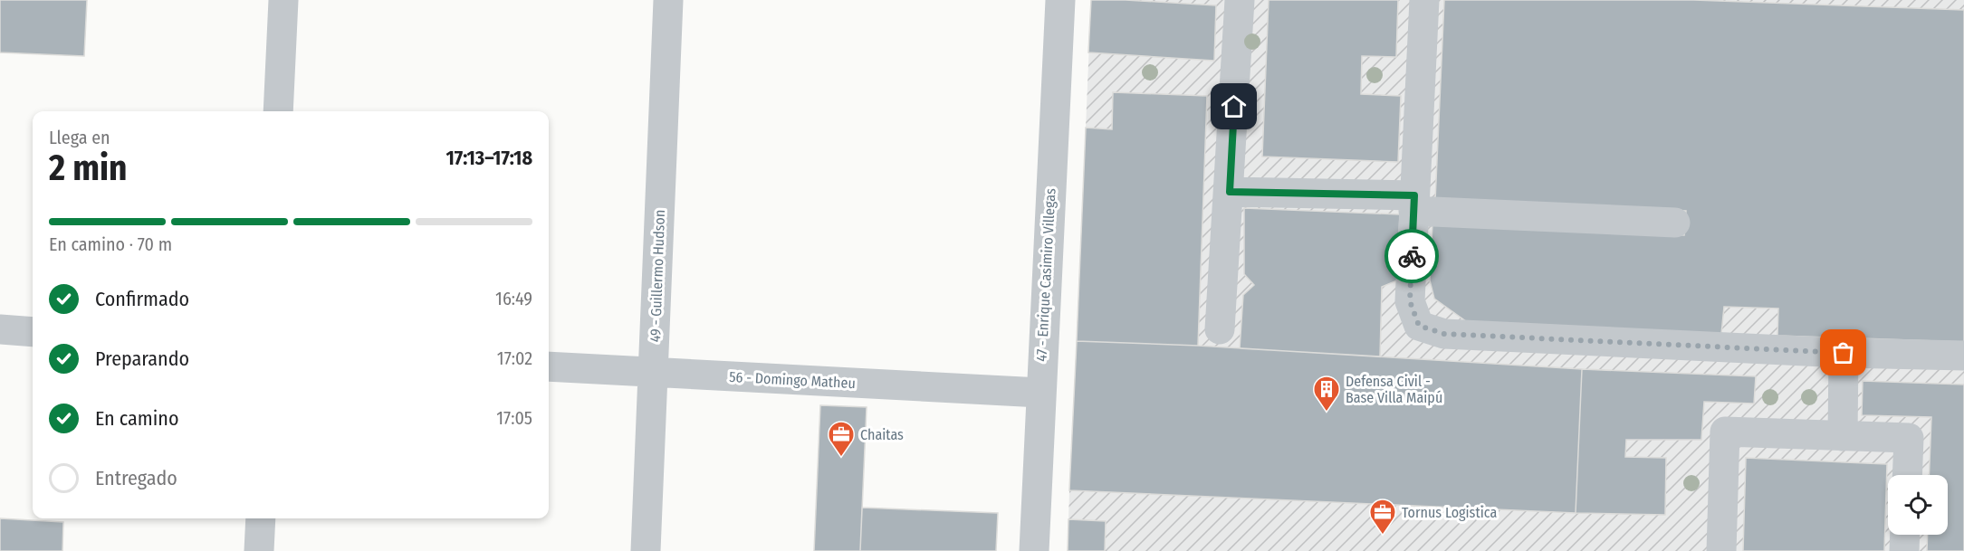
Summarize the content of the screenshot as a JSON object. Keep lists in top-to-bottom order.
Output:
{
  "streets": {
    "street": ["47 - Enrique Casimiro Villegas", "49 - Guillermo Hudson", "56 - Domingo Matheu"]
  },
  "crossings": [
    ["47 - Enrique Casimiro Villegas", "56 - Domingo Matheu"],
    ["49 - Guillermo Hudson", "56 - Domingo Matheu"]
  ],
  "places": {
    "building": ["Defensa Civil - Base Villa Maipú"],
    "office": ["Chaitas", "Tornus Logistica"]
  },
  "page": {
    "heading": ["2 min", "Llega en", "17:13–17:18"],
    "bar": "En camino · 70 m",
    "list": [
      ["Confirmado", "16:49"],
      ["Preparando", "17:02"],
      ["En camino", "17:05"],
      "Entregado"
    ]
  }
}
